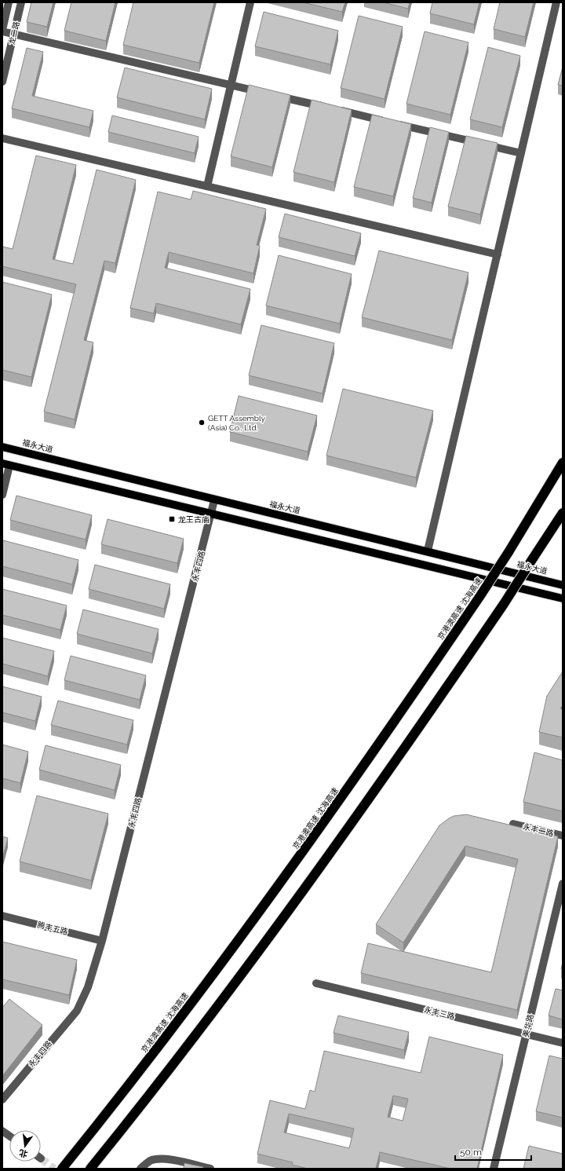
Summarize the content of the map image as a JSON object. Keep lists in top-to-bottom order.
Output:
{
  "streets": {
    "highway": ["京港澳高速 沈海高速"],
    "main road": ["福永大道"],
    "street": [
      "龙二路",
      "永丰四路",
      "永丰二路",
      "腾丰五路",
      "永丰三路",
      "美华路"
    ]
  },
  "crossings": [
    ["福永大道", "永丰四路"],
    ["永丰四路", "腾丰五路"],
    ["永丰三路", "美华路"]
  ],
  "places": {
    "other": ["GETT Assembly (Asia) Co., Ltd."],
    "transit": ["龙王古庙"]
  },
  "scale_bar": "50 m",
  "north": "bottom"
}
